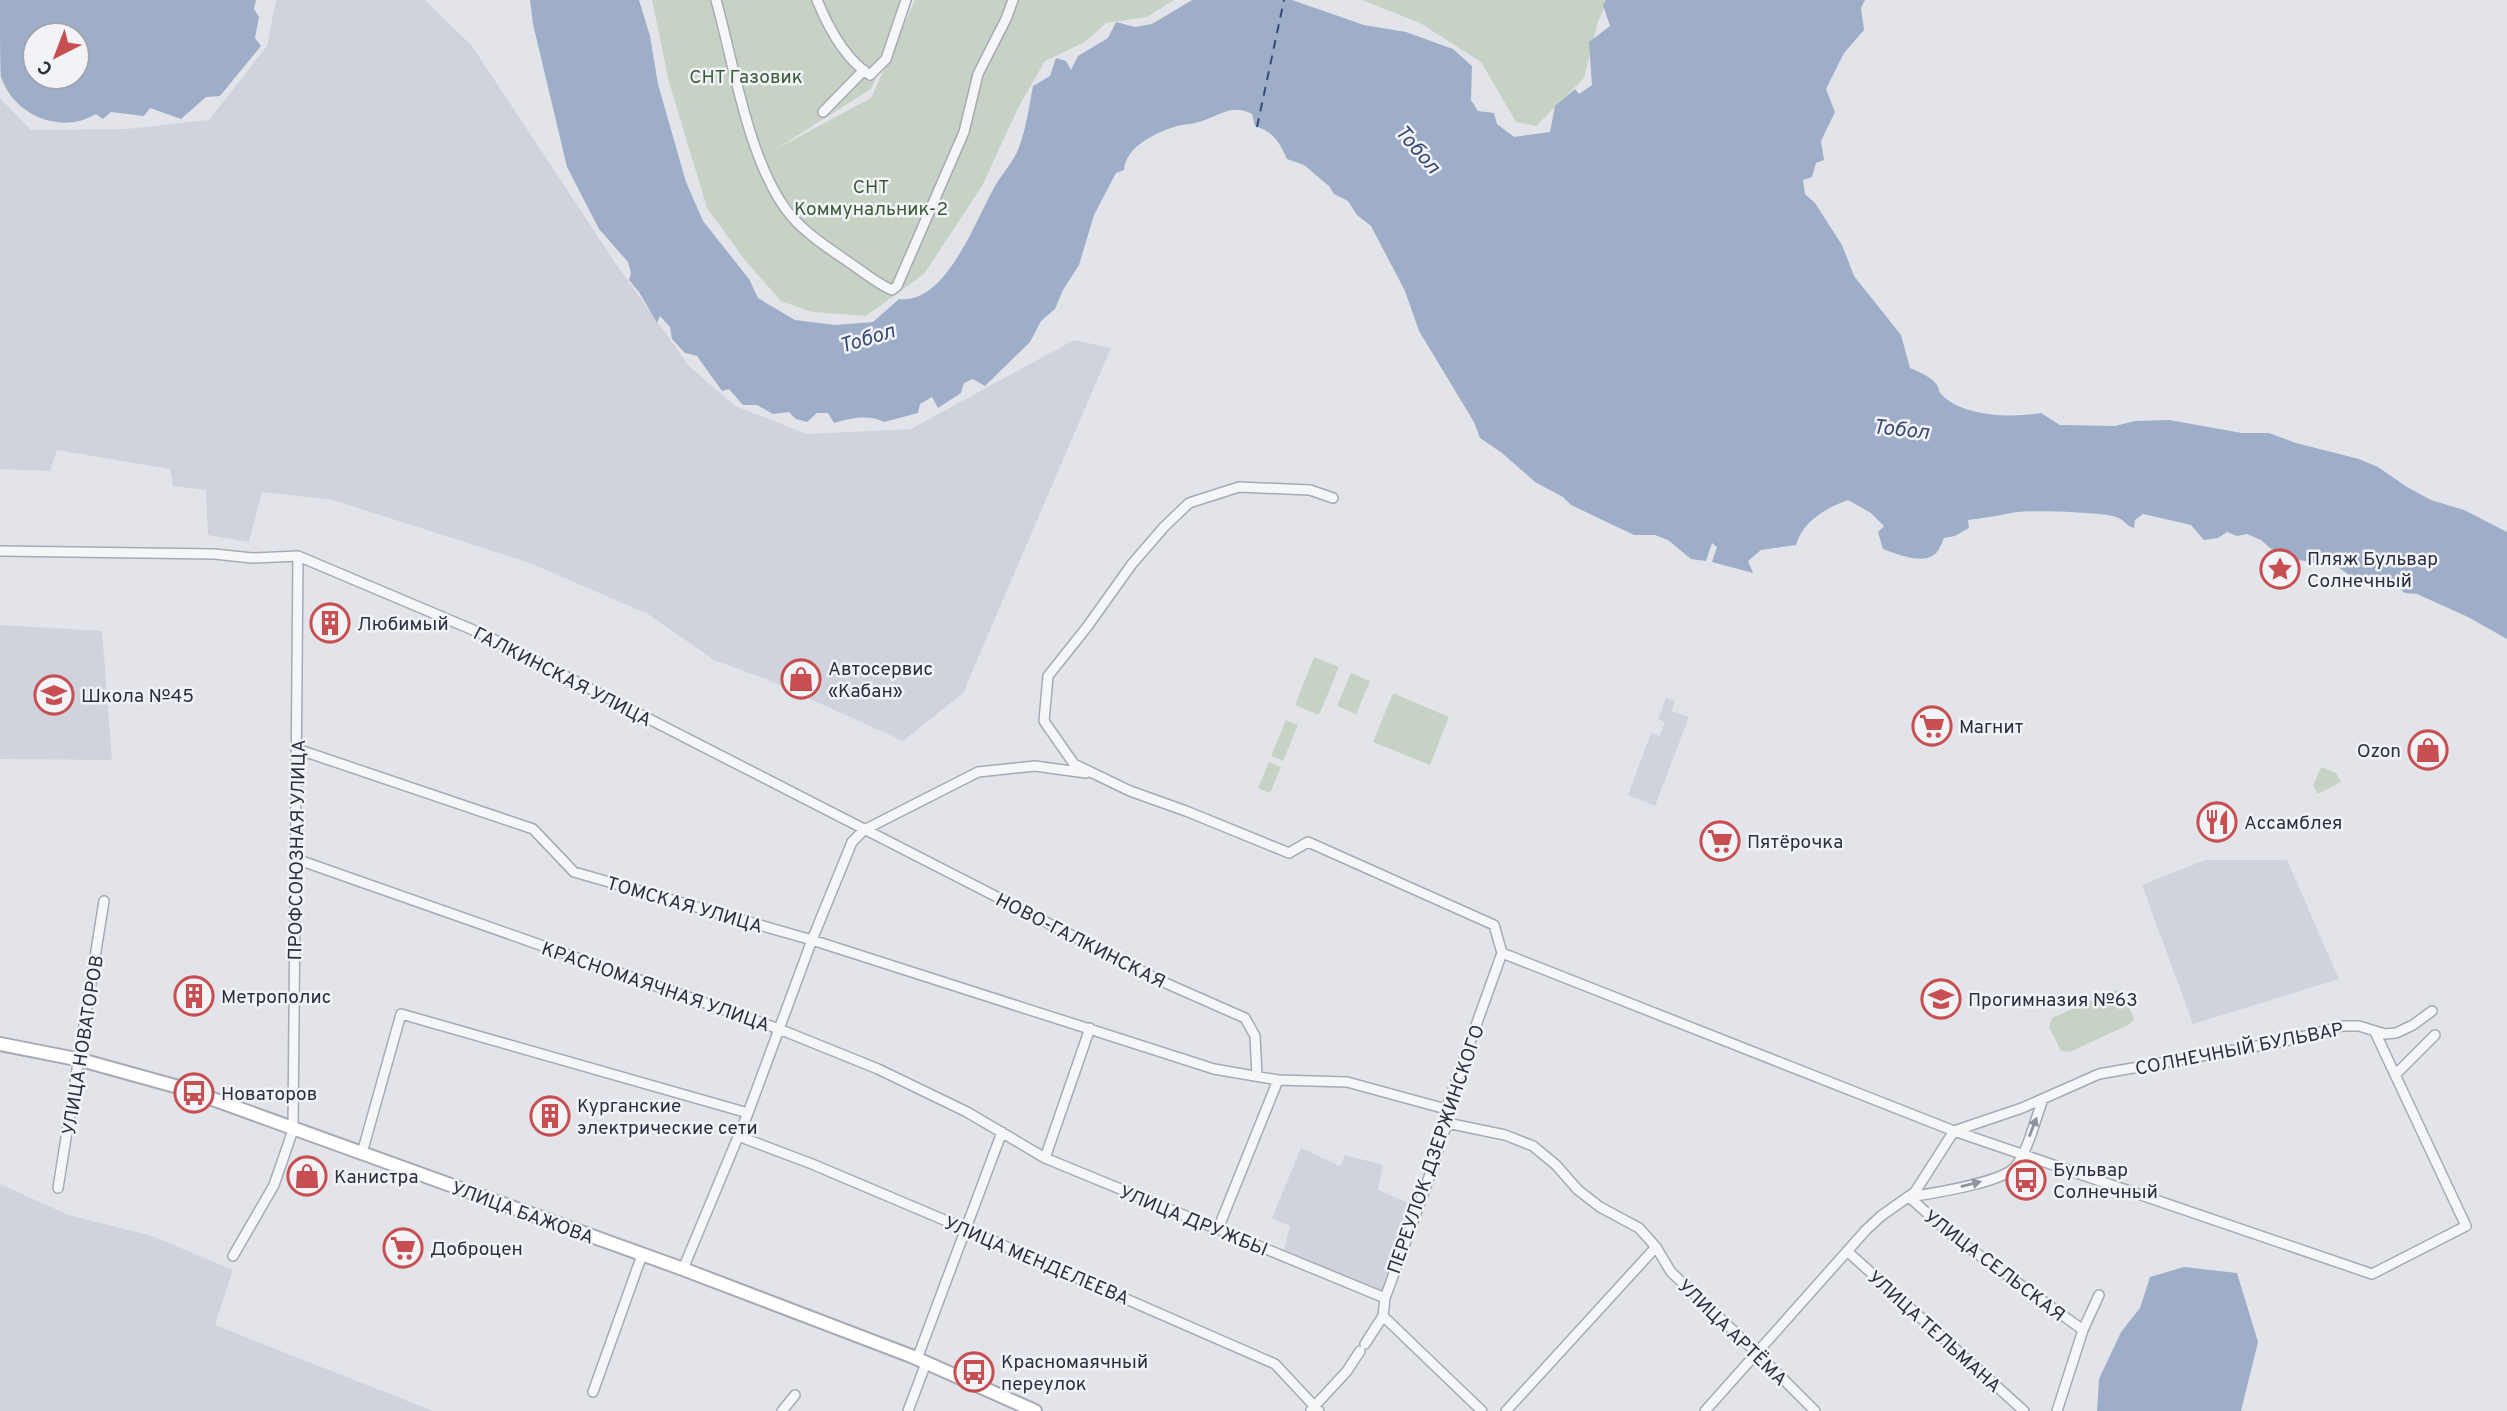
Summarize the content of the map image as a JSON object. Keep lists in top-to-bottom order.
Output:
{
  "streets": {
    "main road": ["УЛИЦА БАЖОВА"],
    "street": [
      "ГАЛКИНСКАЯ УЛИЦА",
      "ПРОФСОЮЗНАЯ УЛИЦА",
      "ТОМСКАЯ УЛИЦА",
      "НОВО-ГАЛКИНСКАЯ",
      "КРАСНОМАЯЧНАЯ УЛИЦА",
      "УЛИЦА НОВАТОРОВ",
      "СОЛНЕЧНЫЙ БУЛЬВАР",
      "ПЕРЕУЛОК ДЗЕРЖИНСКОГО",
      "УЛИЦА ДРУЖБЫ",
      "УЛИЦА МЕНДЕЛЕЕВА",
      "УЛИЦА СЕЛЬСКАЯ",
      "УЛИЦА ТЕЛЬМАНА",
      "УЛИЦА АРТЁМА"
    ]
  },
  "crossings": [
    ["ГАЛКИНСКАЯ УЛИЦА", "ПРОФСОЮЗНАЯ УЛИЦА"],
    ["ГАЛКИНСКАЯ УЛИЦА", "НОВО-ГАЛКИНСКАЯ"],
    ["ПРОФСОЮЗНАЯ УЛИЦА", "ТОМСКАЯ УЛИЦА"],
    ["ПРОФСОЮЗНАЯ УЛИЦА", "КРАСНОМАЯЧНАЯ УЛИЦА"],
    ["ПРОФСОЮЗНАЯ УЛИЦА", "УЛИЦА БАЖОВА"],
    ["КРАСНОМАЯЧНАЯ УЛИЦА", "УЛИЦА ДРУЖБЫ"],
    ["УЛИЦА НОВАТОРОВ", "УЛИЦА БАЖОВА"],
    ["ПЕРЕУЛОК ДЗЕРЖИНСКОГО", "УЛИЦА ДРУЖБЫ"],
    ["ПЕРЕУЛОК ДЗЕРЖИНСКОГО", "УЛИЦА МЕНДЕЛЕЕВА"],
    ["ПЕРЕУЛОК ДЗЕРЖИНСКОГО", "УЛИЦА АРТЁМА"]
  ],
  "water": ["Тобол"],
  "parks": ["СНТ Газовик", "СНТ Коммунальник-2"],
  "places": {
    "place": ["Пляж Бульвар Солнечный"],
    "building": ["Любимый", "Метрополис", "Курганские электрические сети"],
    "shop": ["Автосервис «Кабан»", "Ozon", "Канистра"],
    "school or university": ["Школа №45", "Прогимназия №63"],
    "supermarket": ["Магнит", "Пятёрочка", "Доброцен"],
    "restaurant": ["Ассамблея"],
    "bus stop": ["Новаторов", "Бульвар Солнечный", "Красномаячный переулок"]
  },
  "north": "bottom left"
}
